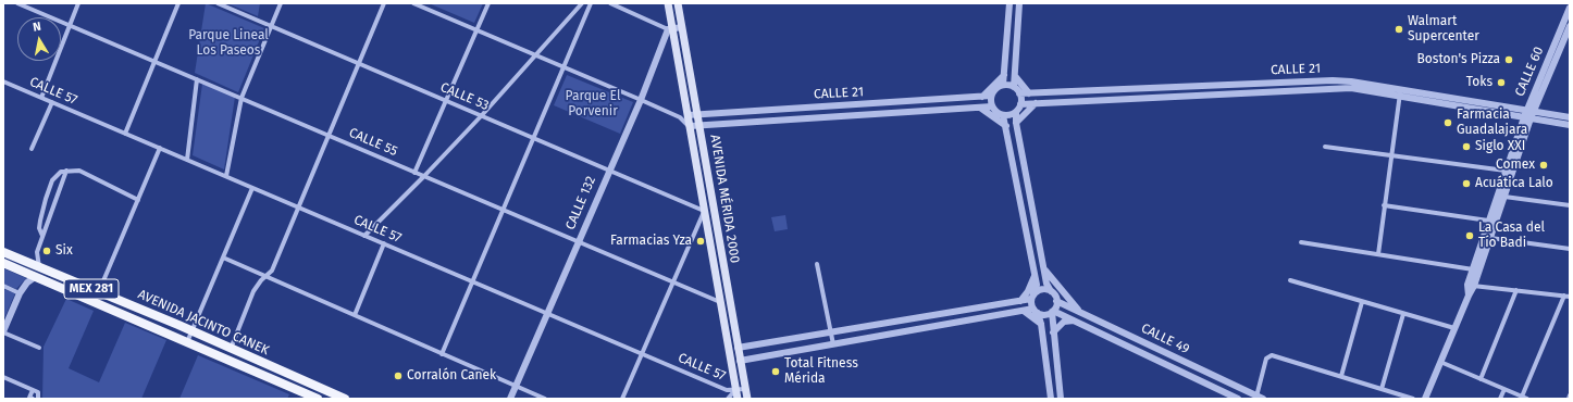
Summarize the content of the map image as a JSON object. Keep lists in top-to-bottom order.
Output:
{
  "streets": {
    "main road": ["AVENIDA MÉRIDA 2000", "MEX 281", "AVENIDA JACINTO CANEK"],
    "street": [
      "CALLE 21",
      "CALLE 60",
      "CALLE 57",
      "CALLE 53",
      "CALLE 55",
      "CALLE 132",
      "CALLE 49"
    ]
  },
  "crossings": [
    ["CALLE 21", "CALLE 60"],
    ["CALLE 21", "AVENIDA MÉRIDA 2000"],
    ["CALLE 57", "AVENIDA MÉRIDA 2000"],
    ["CALLE 57", "CALLE 132"],
    ["CALLE 53", "AVENIDA MÉRIDA 2000"],
    ["CALLE 53", "CALLE 132"],
    ["CALLE 55", "AVENIDA MÉRIDA 2000"],
    ["CALLE 55", "CALLE 132"],
    ["AVENIDA MÉRIDA 2000", "CALLE 132"]
  ],
  "parks": ["Parque Lineal Los Paseos", "Parque El Porvenir"],
  "places": [
    "Walmart Supercenter",
    "Boston's Pizza",
    "Toks",
    "Farmacia Guadalajara",
    "Siglo XXI",
    "Comex",
    "Acuática Lalo",
    "La Casa del Tío Badi",
    "Farmacias Yza",
    "Six",
    "Total Fitness Mérida",
    "Corralón Canek"
  ],
  "north": "top"
}
